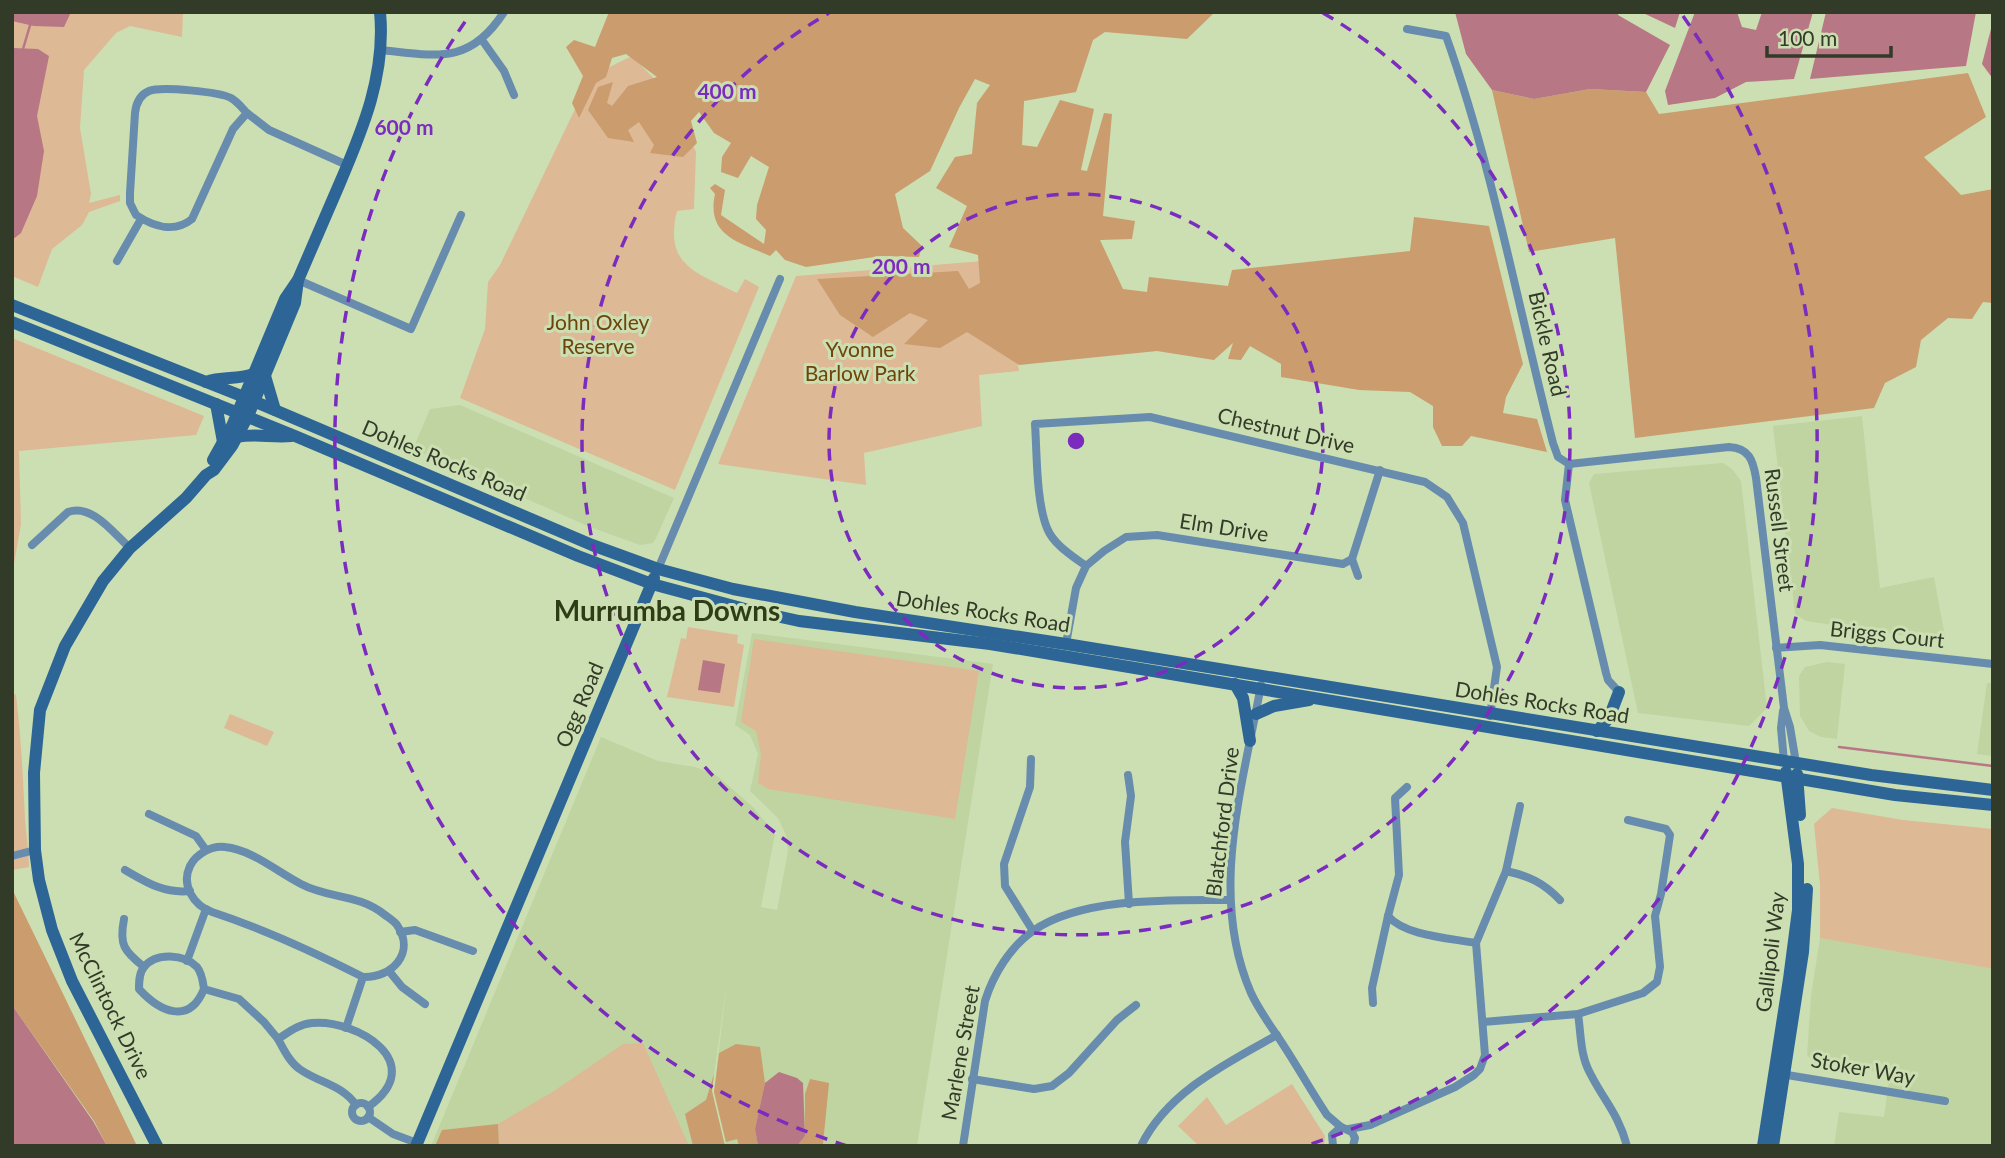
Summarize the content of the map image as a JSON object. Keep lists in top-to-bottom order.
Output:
{
  "streets": {
    "main road": [
      "Dohles Rocks Road",
      "Ogg Road",
      "Gallipoli Way",
      "McClintock Drive"
    ],
    "street": [
      "Bickle Road",
      "Chestnut Drive",
      "Elm Drive",
      "Russell Street",
      "Briggs Court",
      "Blatchford Drive",
      "Marlene Street",
      "Stoker Way"
    ]
  },
  "crossings": [
    ["Bickle Road", "Russell Street"],
    ["Chestnut Drive", "Dohles Rocks Road"],
    ["Chestnut Drive", "Elm Drive"],
    ["Dohles Rocks Road", "Russell Street"],
    ["Dohles Rocks Road", "Ogg Road"],
    ["Dohles Rocks Road", "Blatchford Drive"],
    ["Dohles Rocks Road", "Gallipoli Way"],
    ["Dohles Rocks Road", "McClintock Drive"],
    ["Russell Street", "Briggs Court"],
    ["Russell Street", "Gallipoli Way"],
    ["Blatchford Drive", "Marlene Street"],
    ["Gallipoli Way", "Stoker Way"]
  ],
  "districts": ["Murrumba Downs"],
  "parks": ["John Oxley Reserve", "Yvonne Barlow Park"],
  "scale_bar": "100 m",
  "rings": ["400 m", "600 m", "200 m"]
}
